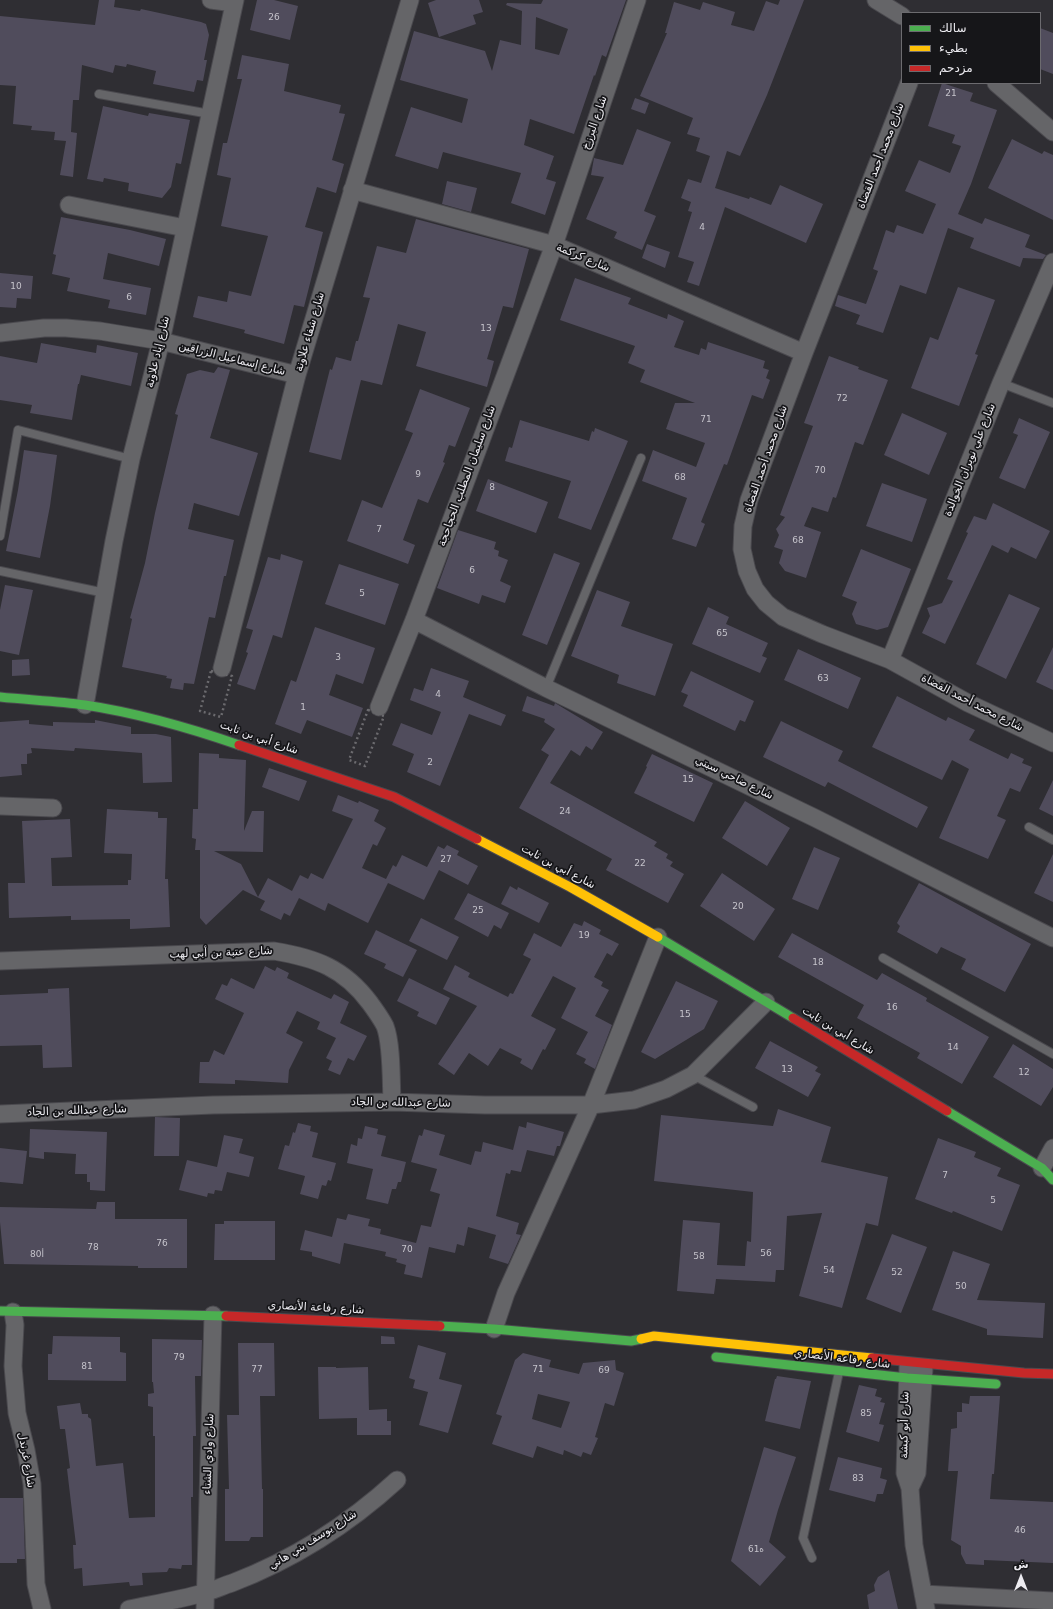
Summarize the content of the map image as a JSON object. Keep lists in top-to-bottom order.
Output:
{
  "streets": {
    "street": [
      "شارع البرزخ",
      "شارع محمد أحمد القضاة",
      "شارع كركمة",
      "شارع شفاء علاونة",
      "شارع إياد علاونة",
      "شارع إسماعيل الزراقين",
      "شارع علي نويران الخوالدة",
      "شارع سليمان المطلب الحجاحجة",
      "شارع أبي بن ثابت",
      "شارع ضاحي سبتي",
      "شارع عتبة بن أبي لهب",
      "شارع عبدالله بن الجاد",
      "شارع رفاعة الأنصاري",
      "شارع أبو كبشة",
      "شارع وادي الشتاء",
      "شارع غرندل",
      "شارع يوسف بني هاني"
    ]
  },
  "crossings": [
    ["شارع البرزخ", "شارع كركمة"],
    ["شارع البرزخ", "شارع سليمان المطلب الحجاحجة"],
    ["شارع محمد أحمد القضاة", "شارع كركمة"],
    ["شارع محمد أحمد القضاة", "شارع علي نويران الخوالدة"],
    ["شارع كركمة", "شارع شفاء علاونة"],
    ["شارع كركمة", "شارع سليمان المطلب الحجاحجة"],
    ["شارع شفاء علاونة", "شارع إسماعيل الزراقين"],
    ["شارع إياد علاونة", "شارع إسماعيل الزراقين"],
    ["شارع إياد علاونة", "شارع أبي بن ثابت"],
    ["شارع سليمان المطلب الحجاحجة", "شارع ضاحي سبتي"],
    ["شارع أبي بن ثابت", "شارع عبدالله بن الجاد"],
    ["شارع عتبة بن أبي لهب", "شارع عبدالله بن الجاد"],
    ["شارع رفاعة الأنصاري", "شارع أبو كبشة"],
    ["شارع رفاعة الأنصاري", "شارع وادي الشتاء"],
    ["شارع رفاعة الأنصاري", "شارع غرندل"],
    ["شارع وادي الشتاء", "شارع يوسف بني هاني"]
  ],
  "house_numbers": [
    "26",
    "21",
    "4",
    "10",
    "6",
    "13",
    "72",
    "71",
    "70",
    "9",
    "68",
    "8",
    "7",
    "68",
    "6",
    "5",
    "65",
    "3",
    "63",
    "4",
    "1",
    "2",
    "15",
    "24",
    "27",
    "22",
    "20",
    "25",
    "19",
    "18",
    "16",
    "15",
    "14",
    "13",
    "12",
    "7",
    "5",
    "76",
    "78",
    "70",
    "56",
    "80أ",
    "58",
    "54",
    "52",
    "50",
    "79",
    "81",
    "77",
    "71",
    "69",
    "85",
    "83",
    "46",
    "61ه"
  ],
  "legend": ["سالك", "بطيء", "مزدحم"],
  "north": "top"
}
